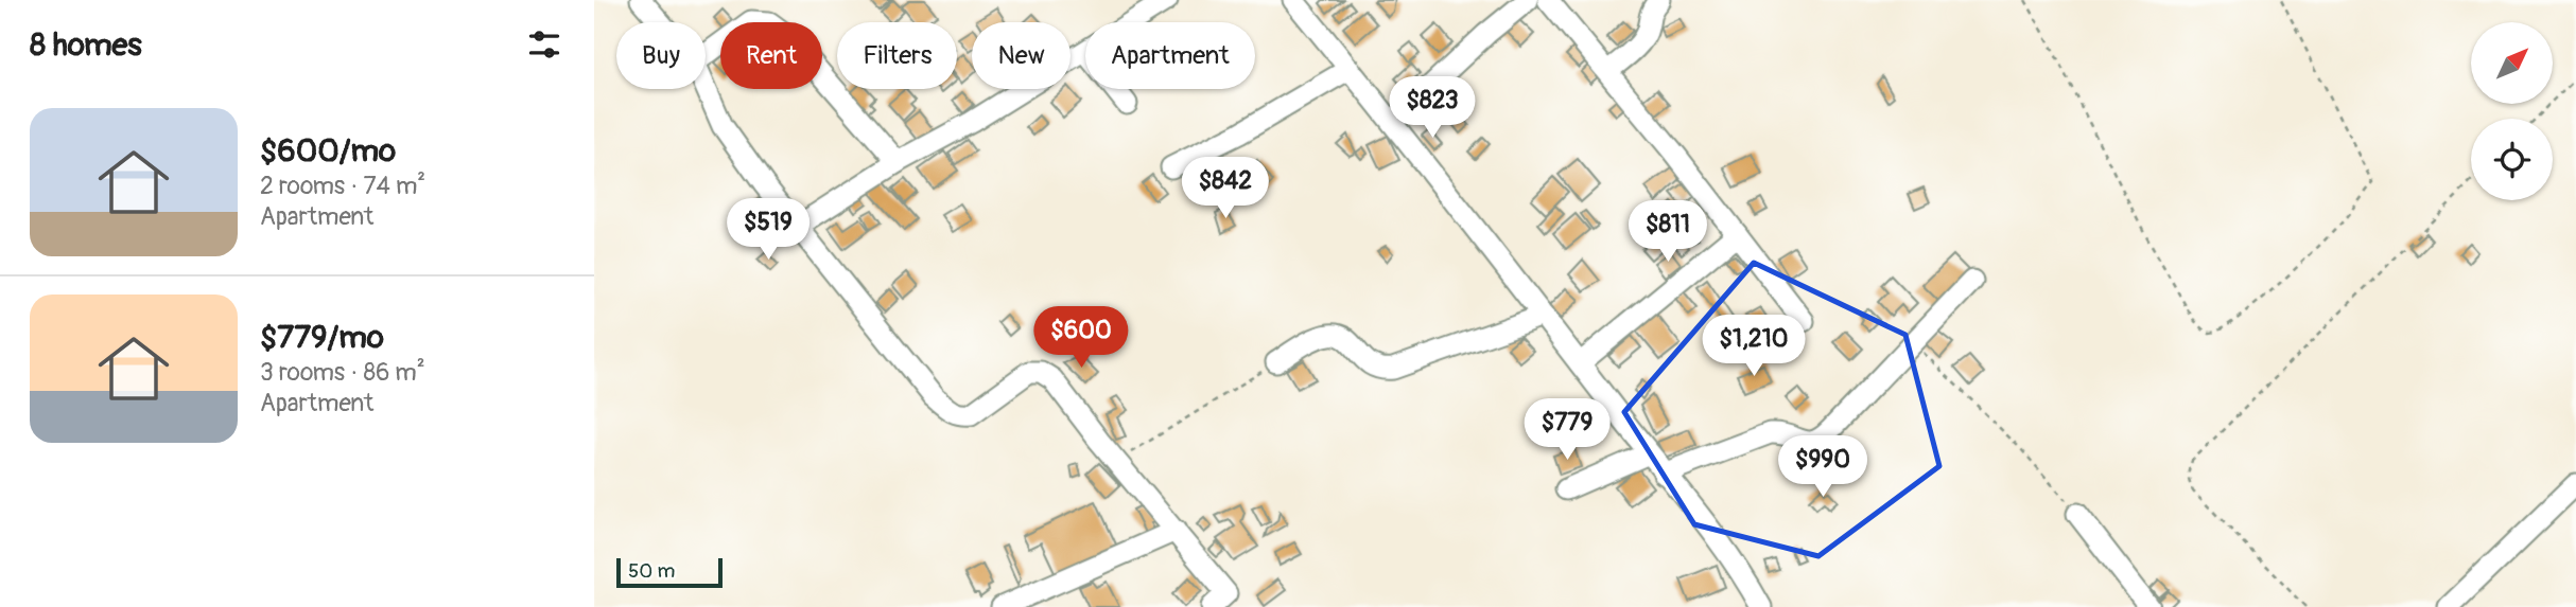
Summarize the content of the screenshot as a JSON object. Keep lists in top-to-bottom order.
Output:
{
  "scale_bar": "50 m",
  "north": "top right",
  "page": {
    "heading": "8 homes",
    "chip": [
      "Buy",
      "Rent",
      "Filters",
      "New",
      "Apartment"
    ],
    "price": [
      "$823",
      "$842",
      "$519",
      "$811",
      "$600",
      "$1,210",
      "$779",
      "$990"
    ],
    "list": [
      {
        "name": "$600/mo",
        "note": "2 rooms · 74 m² · Apartment"
      },
      {
        "name": "$779/mo",
        "note": "3 rooms · 86 m² · Apartment"
      }
    ],
    "scale": "50 m"
  }
}
